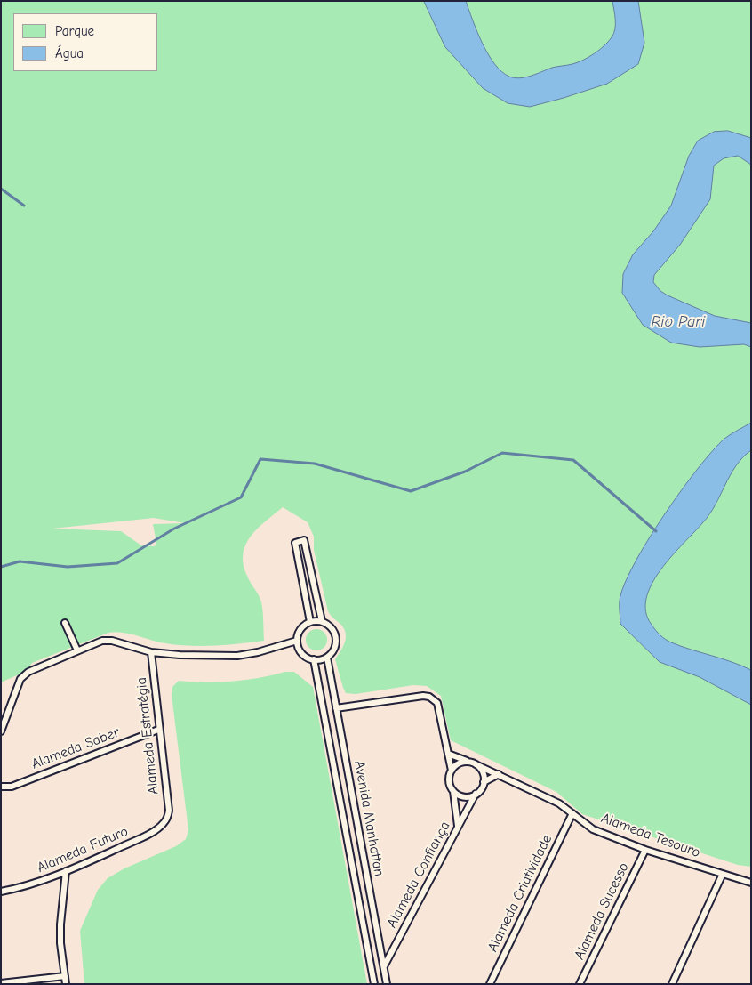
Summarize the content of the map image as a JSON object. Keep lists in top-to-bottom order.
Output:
{
  "streets": {
    "lane": [
      "Alameda Estratégia",
      "Alameda Saber",
      "Avenida Manhattan",
      "Alameda Tesouro",
      "Alameda Futuro",
      "Alameda Confiança",
      "Alameda Criatividade",
      "Alameda Sucesso"
    ]
  },
  "crossings": [
    ["Alameda Estratégia", "Alameda Saber"],
    ["Alameda Estratégia", "Alameda Futuro"],
    ["Avenida Manhattan", "Alameda Confiança"],
    ["Alameda Tesouro", "Alameda Confiança"],
    ["Alameda Tesouro", "Alameda Criatividade"],
    ["Alameda Tesouro", "Alameda Sucesso"]
  ],
  "water": ["Rio Pari"],
  "legend": ["Parque", "Água"]
}
